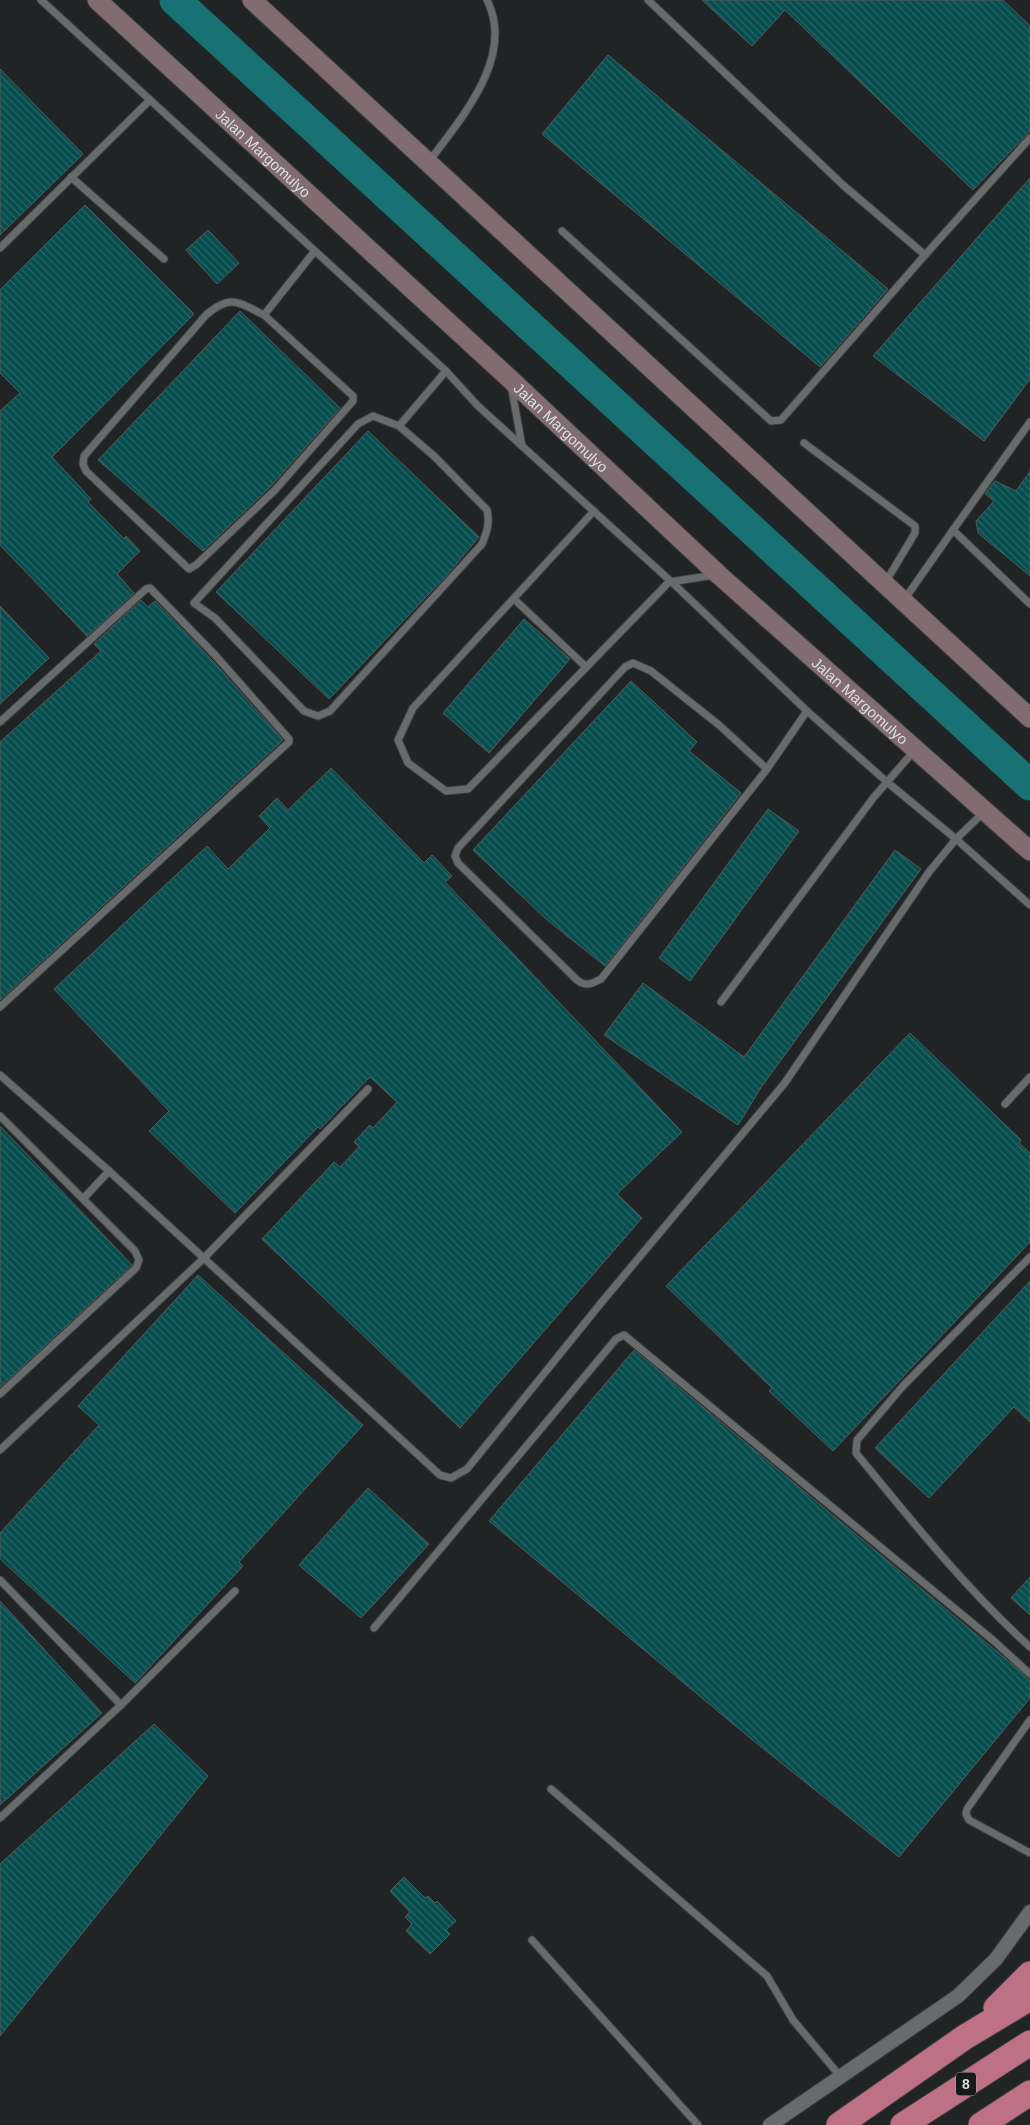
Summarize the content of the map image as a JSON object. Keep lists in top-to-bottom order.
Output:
{
  "streets": {
    "highway": ["8"],
    "main road": ["Jalan Margomulyo"]
  }
}
